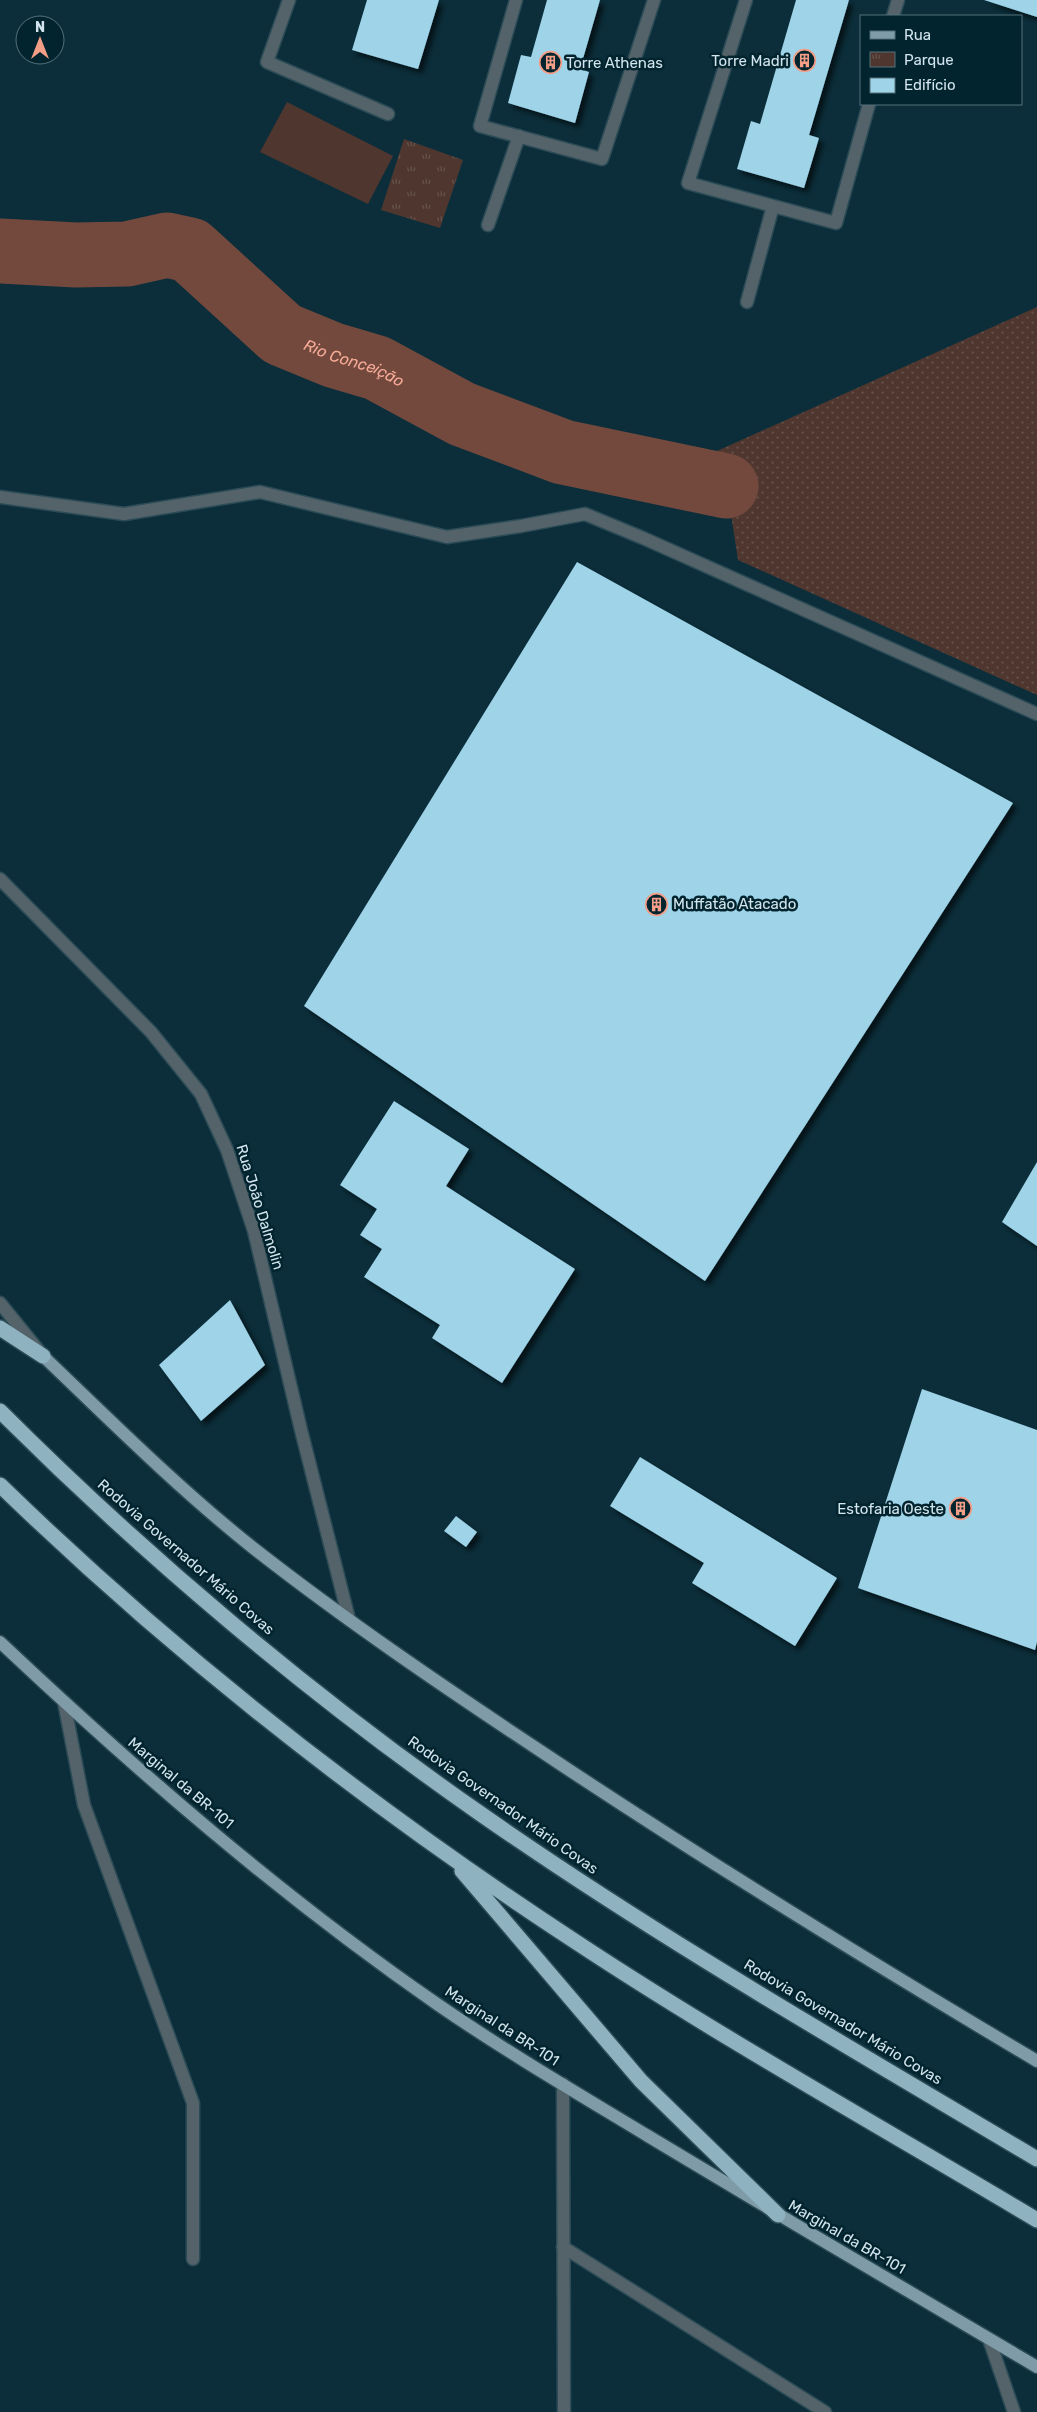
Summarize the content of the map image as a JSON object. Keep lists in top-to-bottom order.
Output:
{
  "streets": {
    "highway": ["Rodovia Governador Mário Covas"],
    "main road": ["Marginal da BR-101"],
    "street": ["Rua João Dalmolin"]
  },
  "water": ["Rio Conceição"],
  "places": {
    "building": [
      "Torre Madri",
      "Torre Athenas",
      "Muffatão Atacado",
      "Estofaria Oeste"
    ]
  },
  "legend": ["Rua", "Parque", "Edifício"],
  "north": "top"
}
